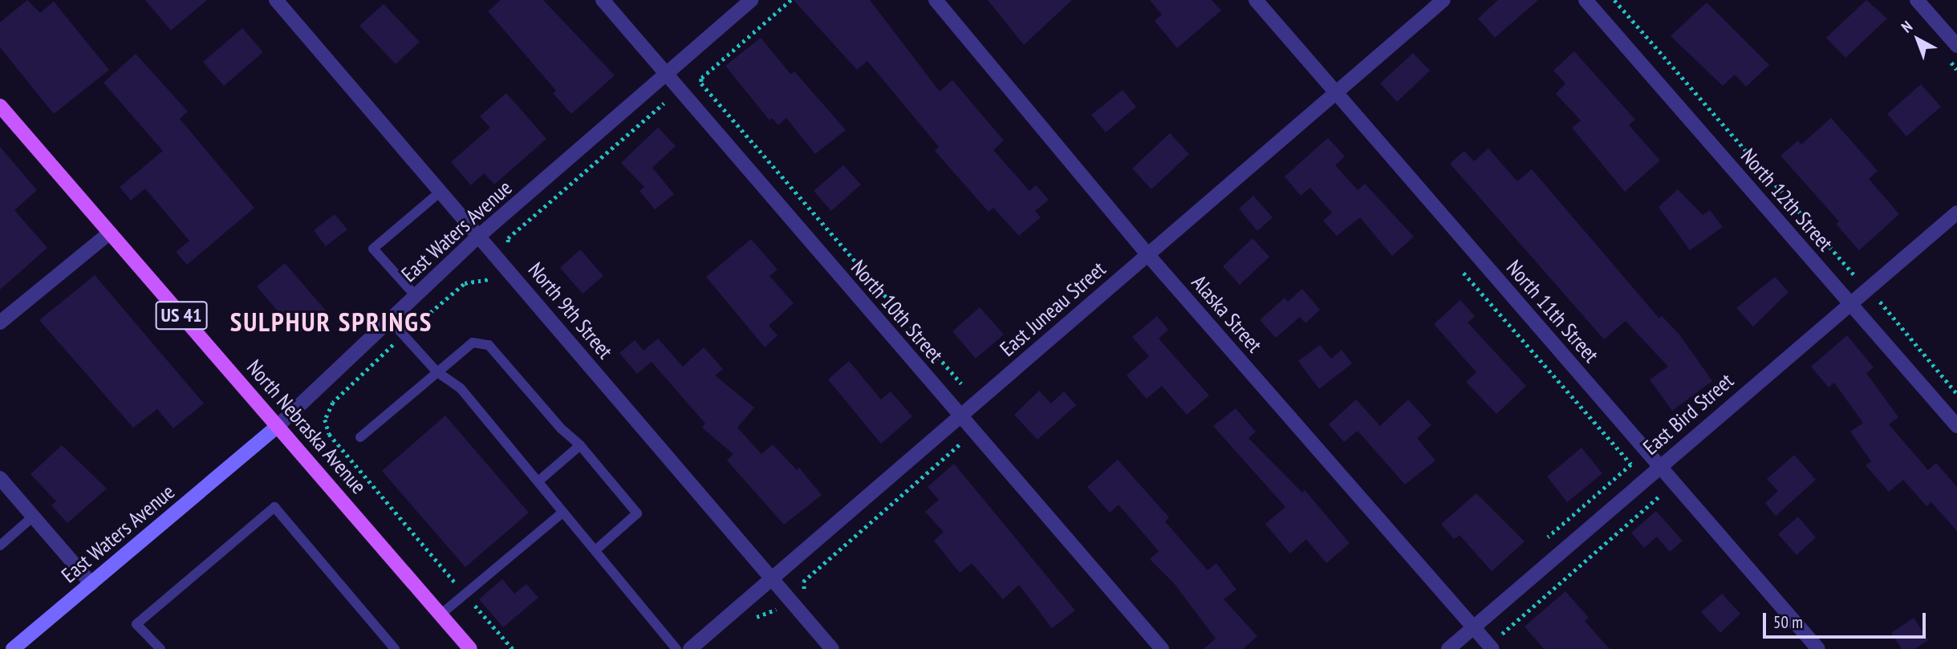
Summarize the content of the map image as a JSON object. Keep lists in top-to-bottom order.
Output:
{
  "streets": {
    "main road": ["East Waters Avenue", "US 41", "North Nebraska Avenue"],
    "street": [
      "North 12th Street",
      "East Juneau Street",
      "North 9th Street",
      "North 10th Street",
      "North 11th Street",
      "Alaska Street",
      "East Bird Street"
    ]
  },
  "crossings": [
    ["North 12th Street", "East Bird Street"],
    ["East Waters Avenue", "North 9th Street"],
    ["East Waters Avenue", "North 10th Street"],
    ["East Waters Avenue", "North Nebraska Avenue"],
    ["East Juneau Street", "North 9th Street"],
    ["East Juneau Street", "North 10th Street"],
    ["East Juneau Street", "North 11th Street"],
    ["East Juneau Street", "Alaska Street"],
    ["North 11th Street", "East Bird Street"],
    ["Alaska Street", "East Bird Street"]
  ],
  "districts": ["SULPHUR SPRINGS"],
  "scale_bar": "50 m",
  "north": "top left"
}
